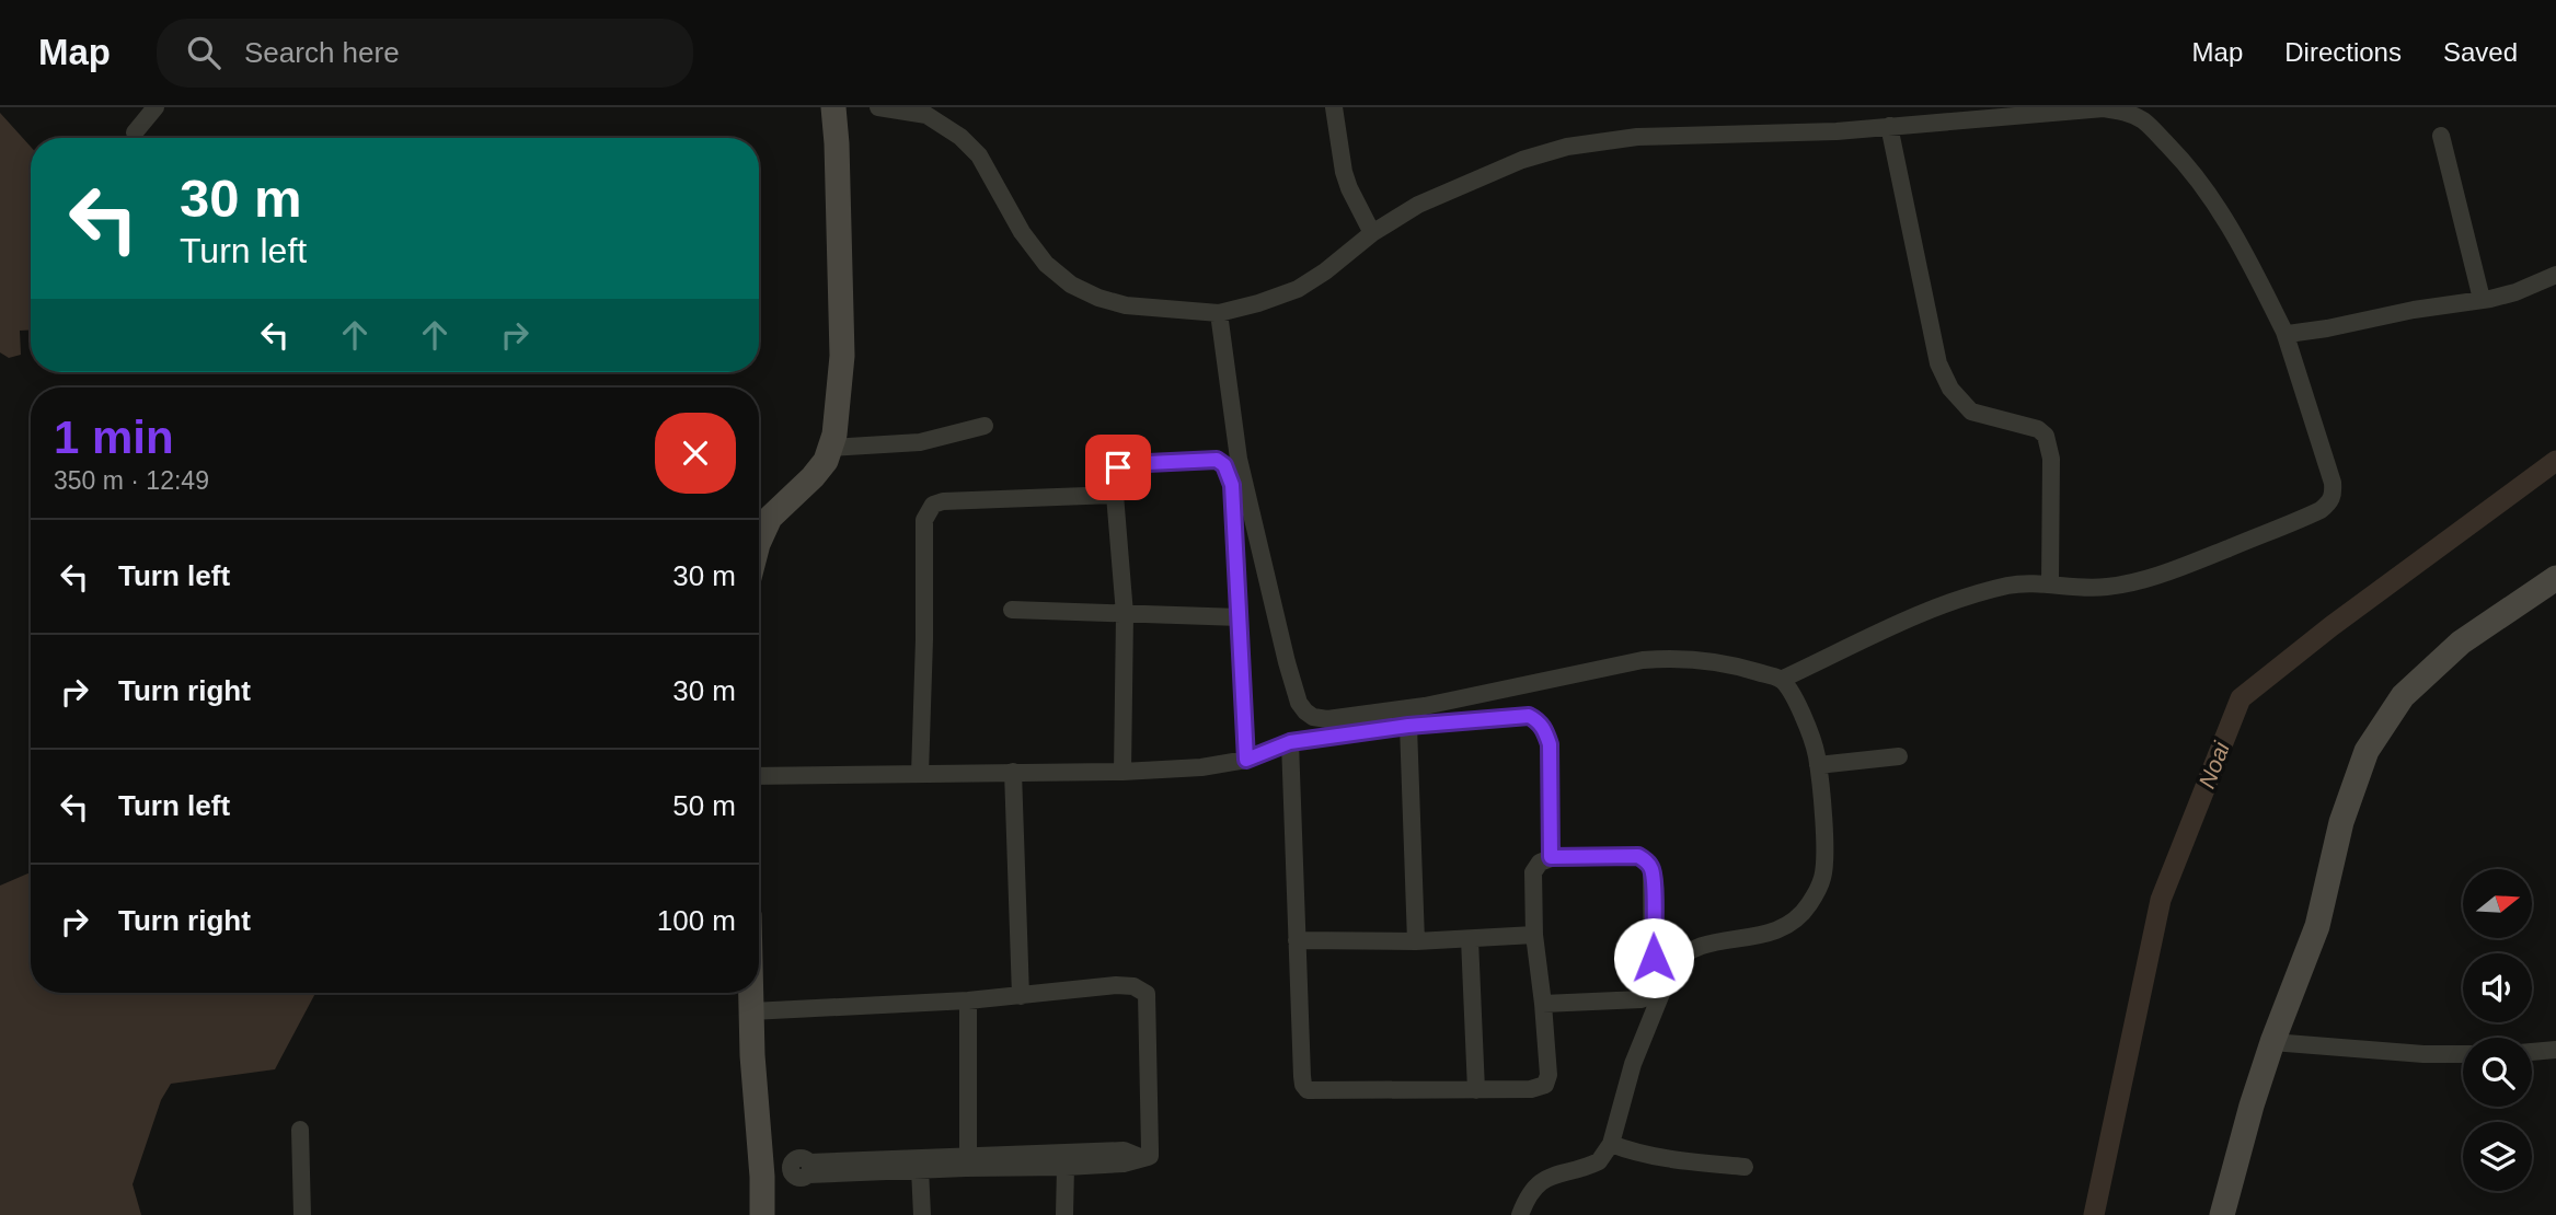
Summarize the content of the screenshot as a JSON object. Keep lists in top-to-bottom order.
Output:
{
  "water": ["Noai"],
  "north": "right",
  "page": {
    "header": "Map",
    "search": "Search here",
    "nav": ["Map", "Directions", "Saved"],
    "turn": ["30 m", "Turn left"],
    "heading": ["1 min", "350 m · 12:49"],
    "list": [
      {
        "name": "Turn left",
        "value": "30 m"
      },
      {
        "name": "Turn right",
        "value": "30 m"
      },
      {
        "name": "Turn left",
        "value": "50 m"
      },
      {
        "name": "Turn right",
        "value": "100 m"
      }
    ]
  }
}
